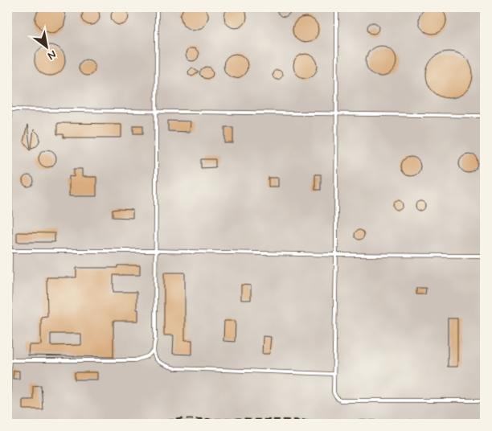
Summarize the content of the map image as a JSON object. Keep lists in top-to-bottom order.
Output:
{
  "north": "bottom right"
}
